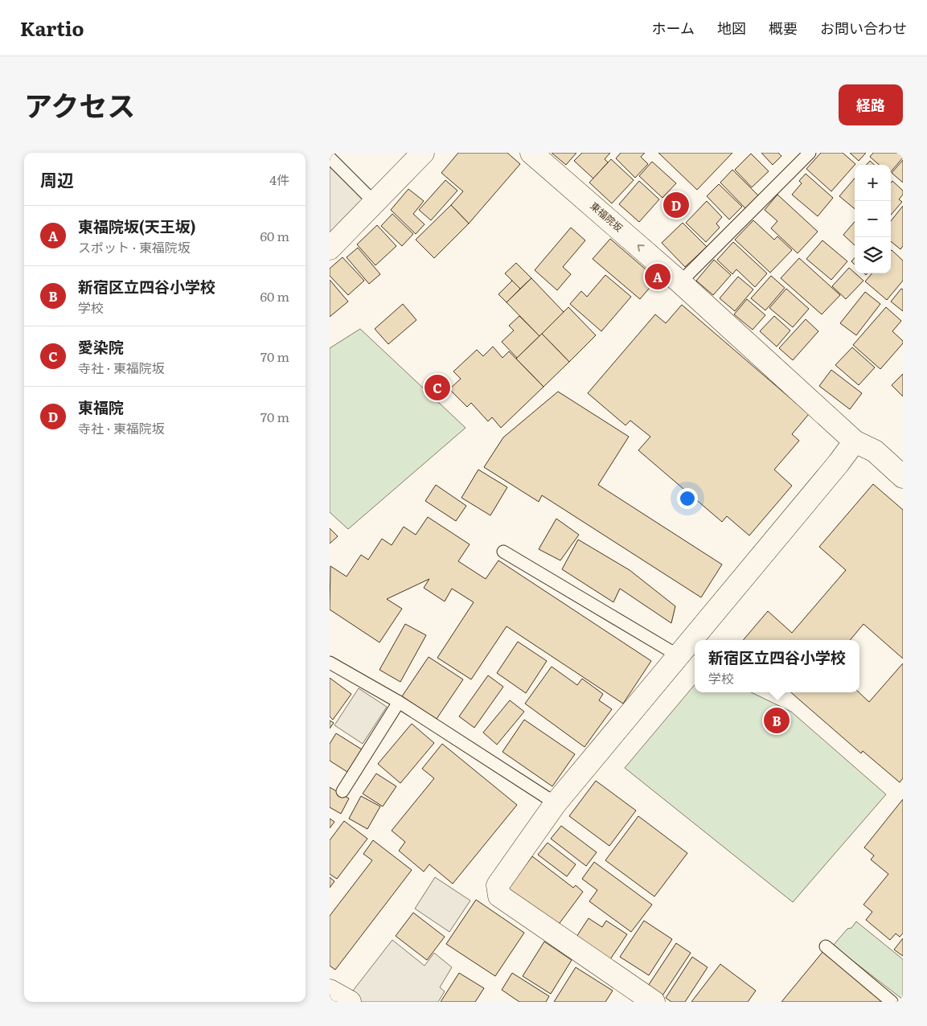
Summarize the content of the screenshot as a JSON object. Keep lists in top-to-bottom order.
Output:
{
  "streets": {
    "street": ["東福院坂"]
  },
  "one_way": ["東福院坂"],
  "page": {
    "header": "Kartio",
    "nav": [
      "ホーム",
      "地図",
      "概要",
      "お問い合わせ"
    ],
    "title": "アクセス",
    "buttons": "経路",
    "heading": ["周辺", "4件"],
    "map_buttons": ["+", "−"],
    "pins": [
      "D",
      "A",
      "C",
      "B"
    ],
    "list": [
      {
        "mark": "A",
        "name": "東福院坂(天王坂)",
        "note": "スポット · 東福院坂",
        "value": "60 m"
      },
      {
        "mark": "B",
        "name": "新宿区立四谷小学校",
        "note": "学校",
        "value": "60 m"
      },
      {
        "mark": "C",
        "name": "愛染院",
        "note": "寺社 · 東福院坂",
        "value": "70 m"
      },
      {
        "mark": "D",
        "name": "東福院",
        "note": "寺社 · 東福院坂",
        "value": "70 m"
      }
    ],
    "popup": ["新宿区立四谷小学校", "学校"]
  }
}
